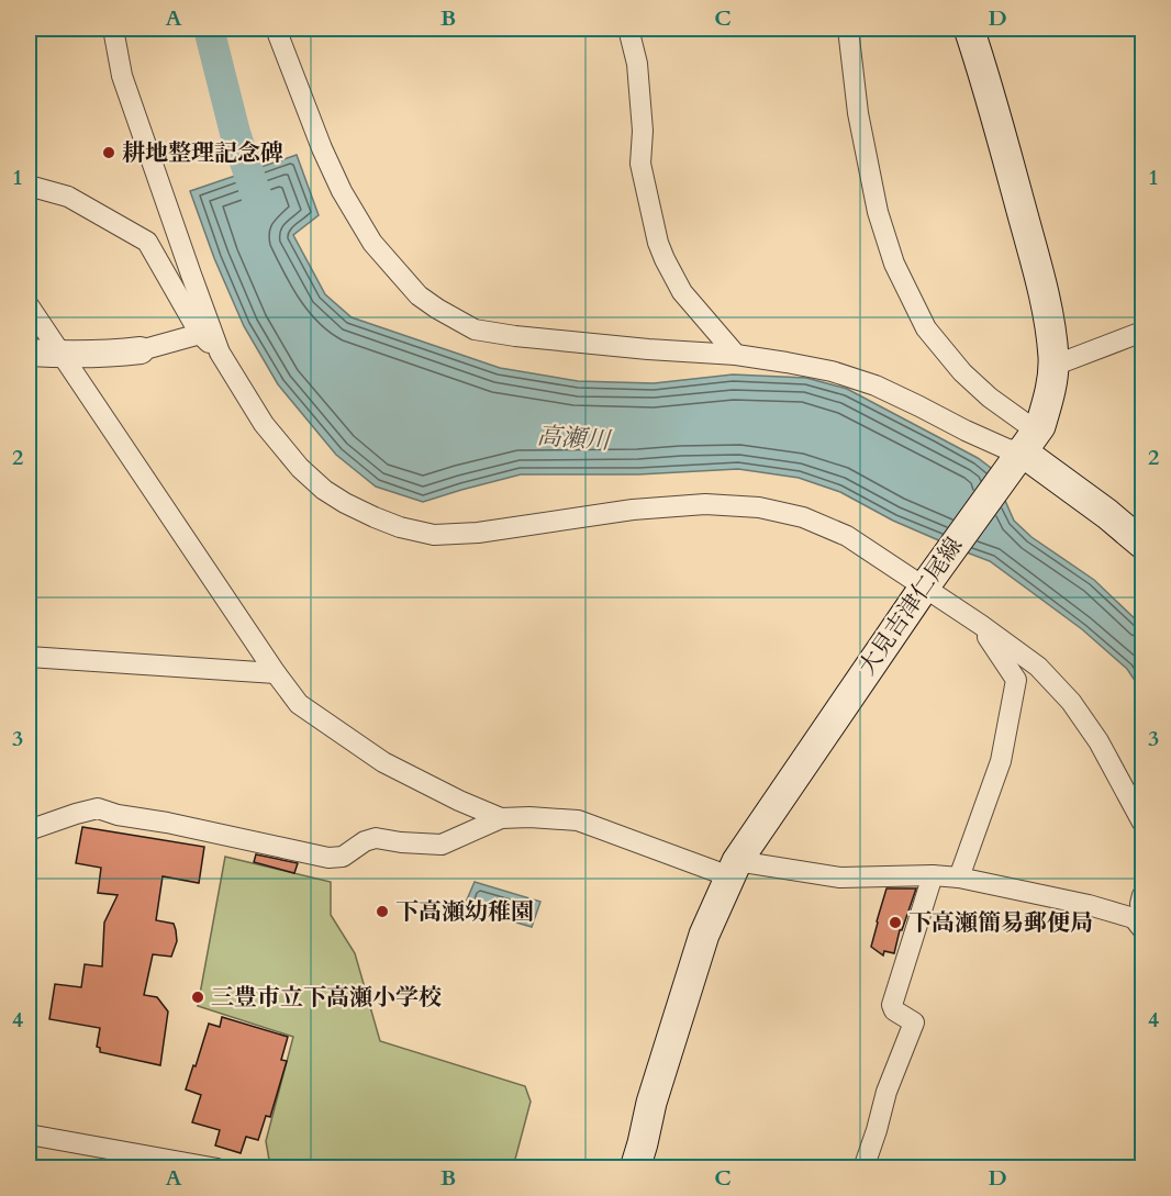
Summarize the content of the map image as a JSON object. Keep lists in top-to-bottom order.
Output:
{
  "streets": {
    "main road": ["大見吉津仁尾線"]
  },
  "water": ["高瀬川"],
  "places": [
    "耕地整理記念碑",
    "下高瀬幼稚園",
    "下高瀬簡易郵便局",
    "三豊市立下高瀬小学校"
  ],
  "grid": {
    "columns": [
      "A",
      "B",
      "C",
      "D"
    ],
    "rows": [
      "1",
      "2",
      "3",
      "4"
    ]
  }
}
